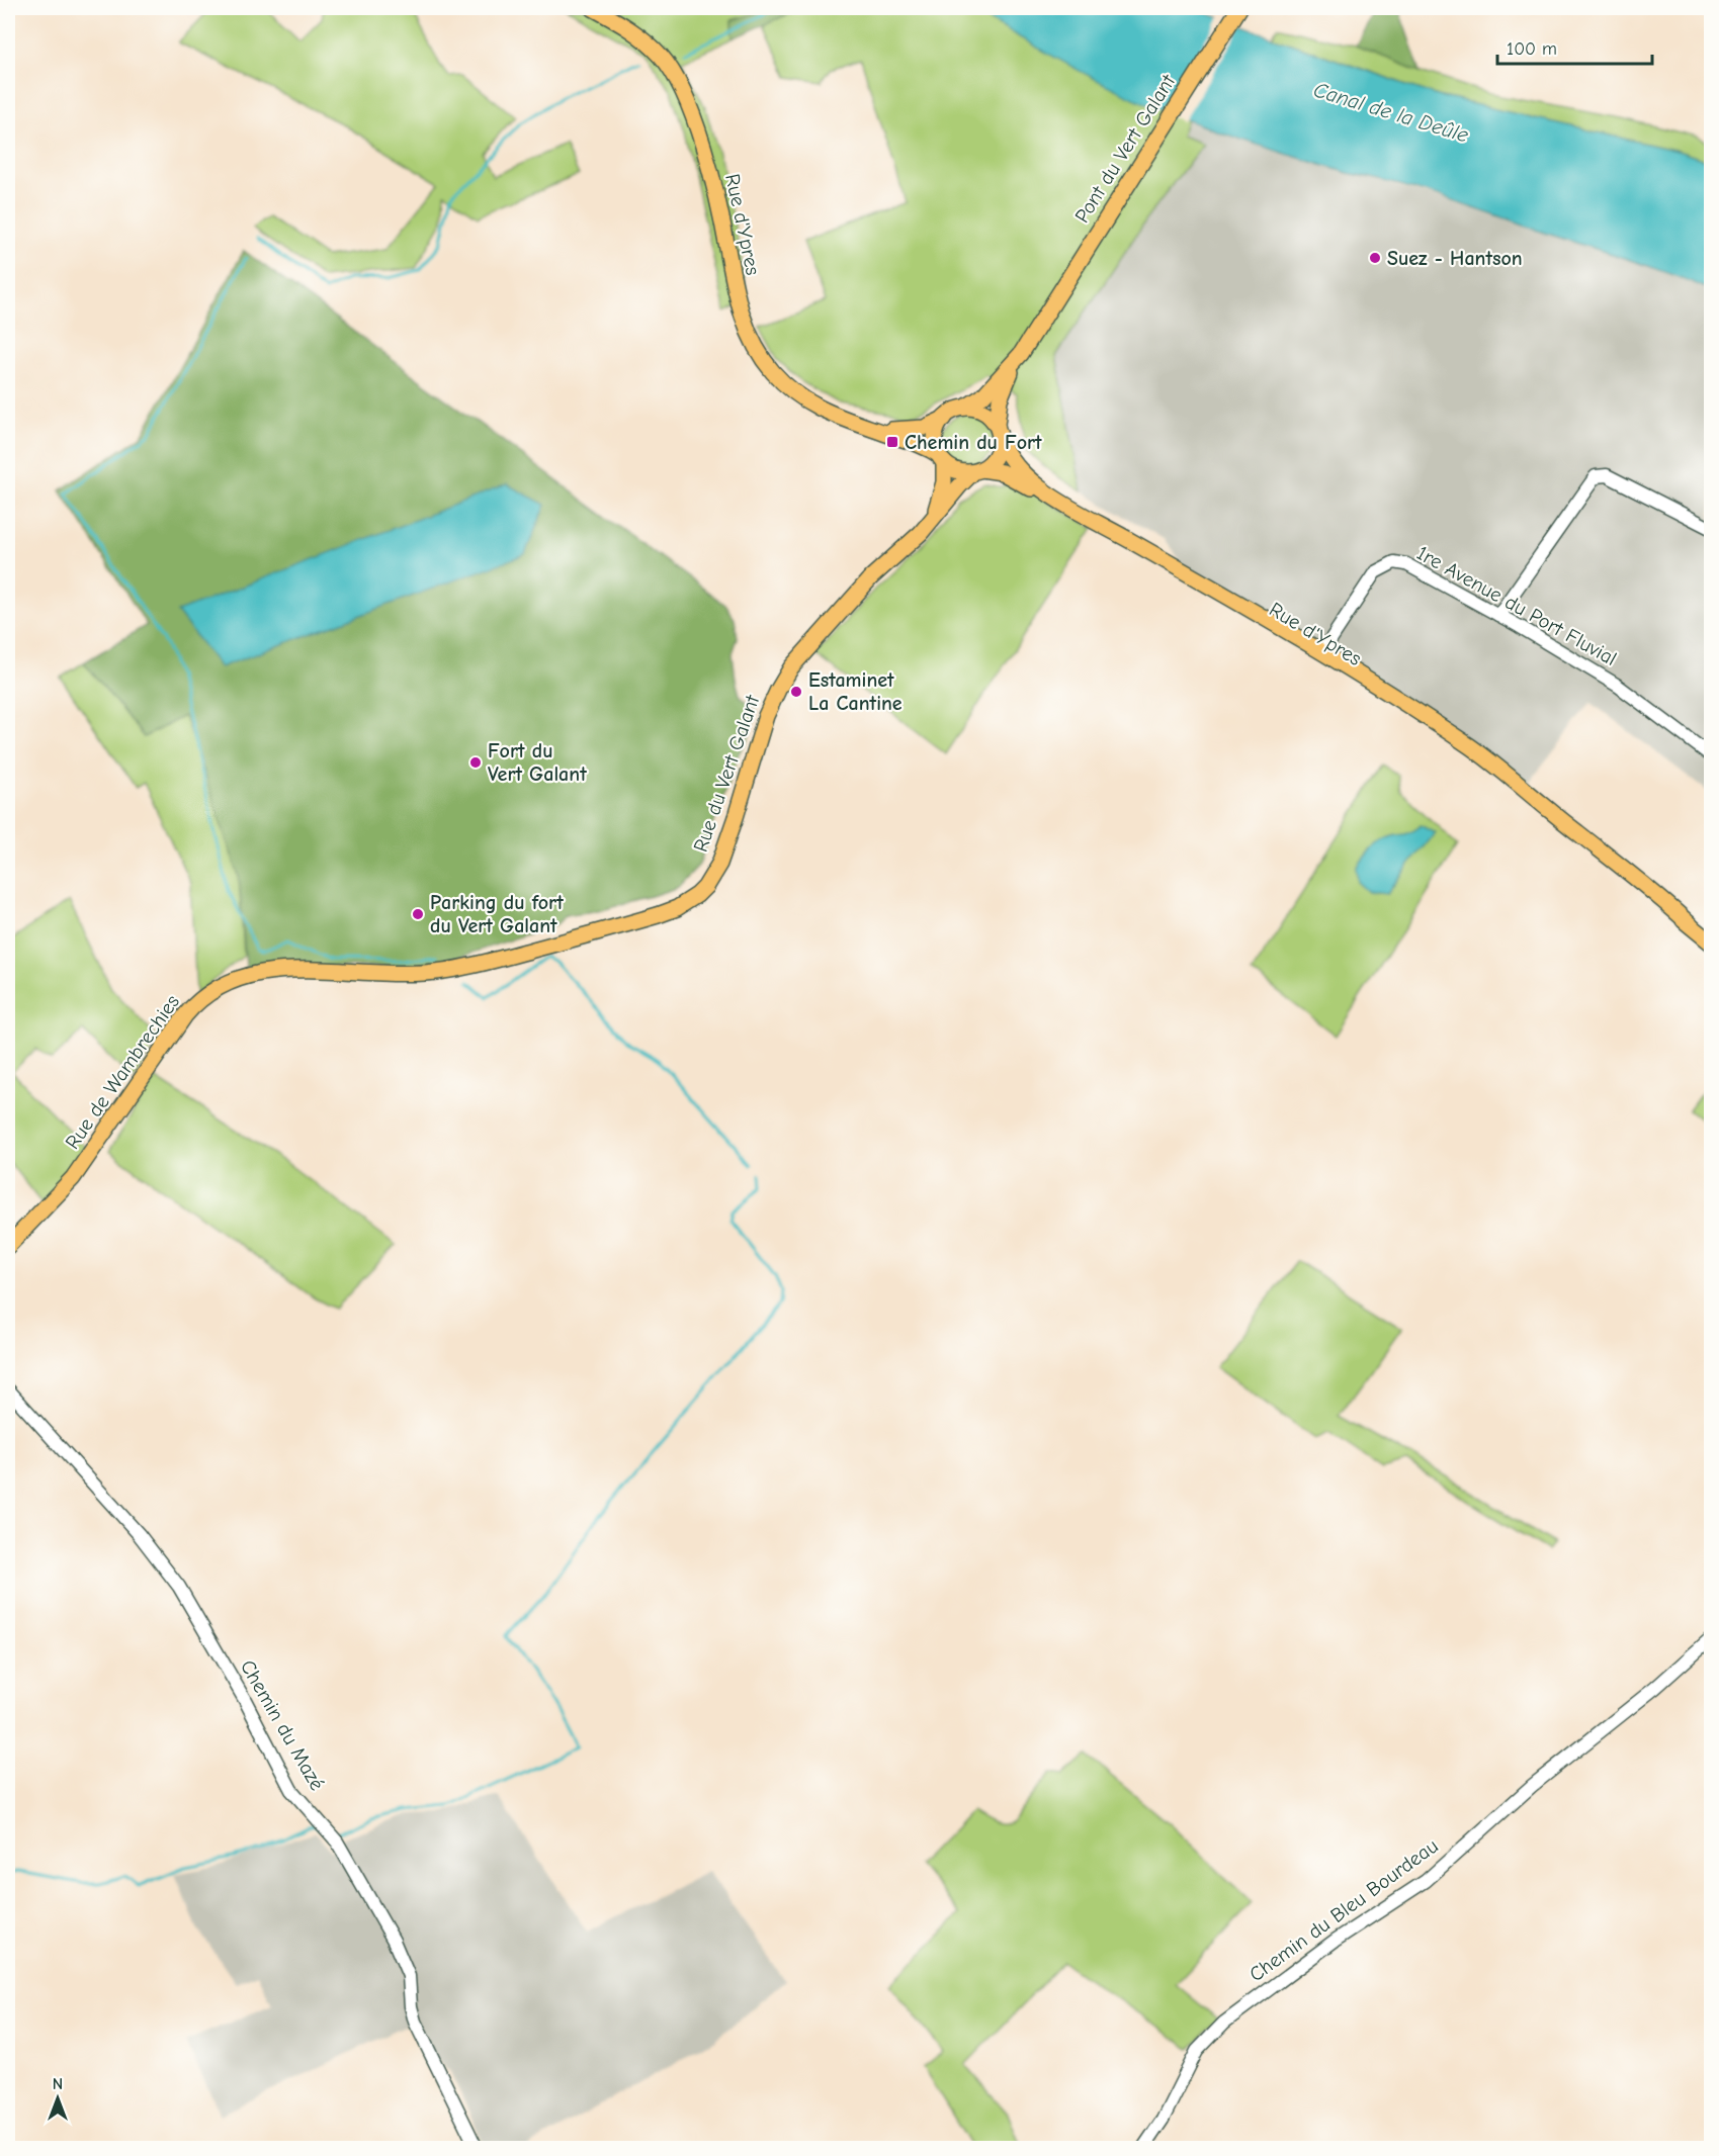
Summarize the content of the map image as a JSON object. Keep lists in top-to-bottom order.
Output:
{
  "streets": {
    "main road": [
      "Pont du Vert Galant",
      "Rue d'Ypres",
      "Rue du Vert Galant",
      "Rue de Wambrechies"
    ],
    "street": ["1re Avenue du Port Fluvial", "Chemin du Mazé", "Chemin du Bleu Bourdeau"]
  },
  "crossings": [
    ["Rue d'Ypres", "1re Avenue du Port Fluvial"],
    ["Rue du Vert Galant", "Rue de Wambrechies"]
  ],
  "water": ["Canal de la Deûle"],
  "places": {
    "other": [
      "Suez - Hantson",
      "Estaminet La Cantine",
      "Fort du Vert Galant",
      "Parking du fort du Vert Galant"
    ],
    "transit": ["Chemin du Fort"]
  },
  "scale_bar": "100 m",
  "north": "top"
}
